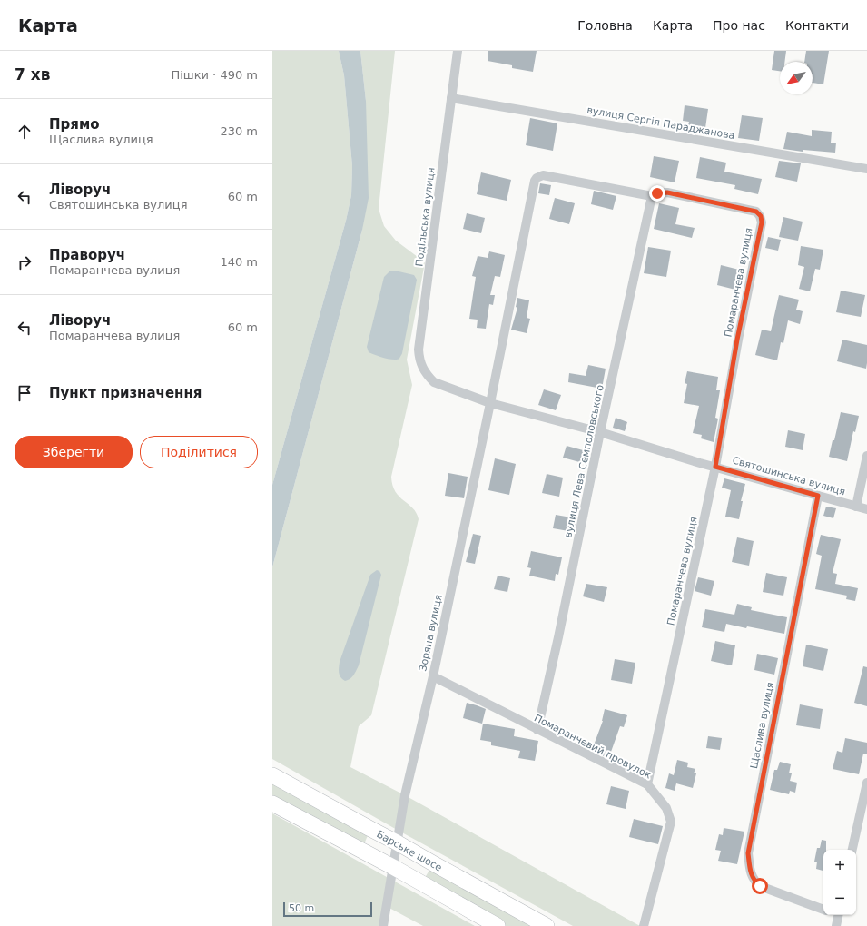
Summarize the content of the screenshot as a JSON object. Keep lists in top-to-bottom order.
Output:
{
  "streets": {
    "highway": ["Барське шосе"],
    "street": [
      "вулиця Сергія Параджанова",
      "Подільська вулиця",
      "Помаранчева вулиця",
      "вулиця Лева Семполовського",
      "Святошинська вулиця",
      "Зоряна вулиця",
      "Щаслива вулиця",
      "Помаранчевий провулок"
    ]
  },
  "crossings": [
    ["вулиця Сергія Параджанова", "Подільська вулиця"],
    ["Подільська вулиця", "Святошинська вулиця"],
    ["Помаранчева вулиця", "вулиця Лева Семполовського"],
    ["Помаранчева вулиця", "Святошинська вулиця"],
    ["Помаранчева вулиця", "Зоряна вулиця"],
    ["Помаранчева вулиця", "Помаранчевий провулок"],
    ["вулиця Лева Семполовського", "Святошинська вулиця"],
    ["вулиця Лева Семполовського", "Помаранчевий провулок"],
    ["Святошинська вулиця", "Зоряна вулиця"],
    ["Святошинська вулиця", "Щаслива вулиця"],
    ["Зоряна вулиця", "Помаранчевий провулок"],
    ["Зоряна вулиця", "Барське шосе"]
  ],
  "scale_bar": "50 m",
  "north": "bottom left",
  "page": {
    "header": "Карта",
    "nav": [
      "Головна",
      "Карта",
      "Про нас",
      "Контакти"
    ],
    "heading": ["7 хв", "Пішки · 490 m"],
    "list": [
      ["Прямо", "Щаслива вулиця", "230 m"],
      ["Ліворуч", "Святошинська вулиця", "60 m"],
      ["Праворуч", "Помаранчева вулиця", "140 m"],
      ["Ліворуч", "Помаранчева вулиця", "60 m"],
      "Пункт призначення"
    ],
    "buttons": ["Зберегти", "Поділитися"],
    "map_buttons": ["+", "−"],
    "scale": "50 m"
  }
}
